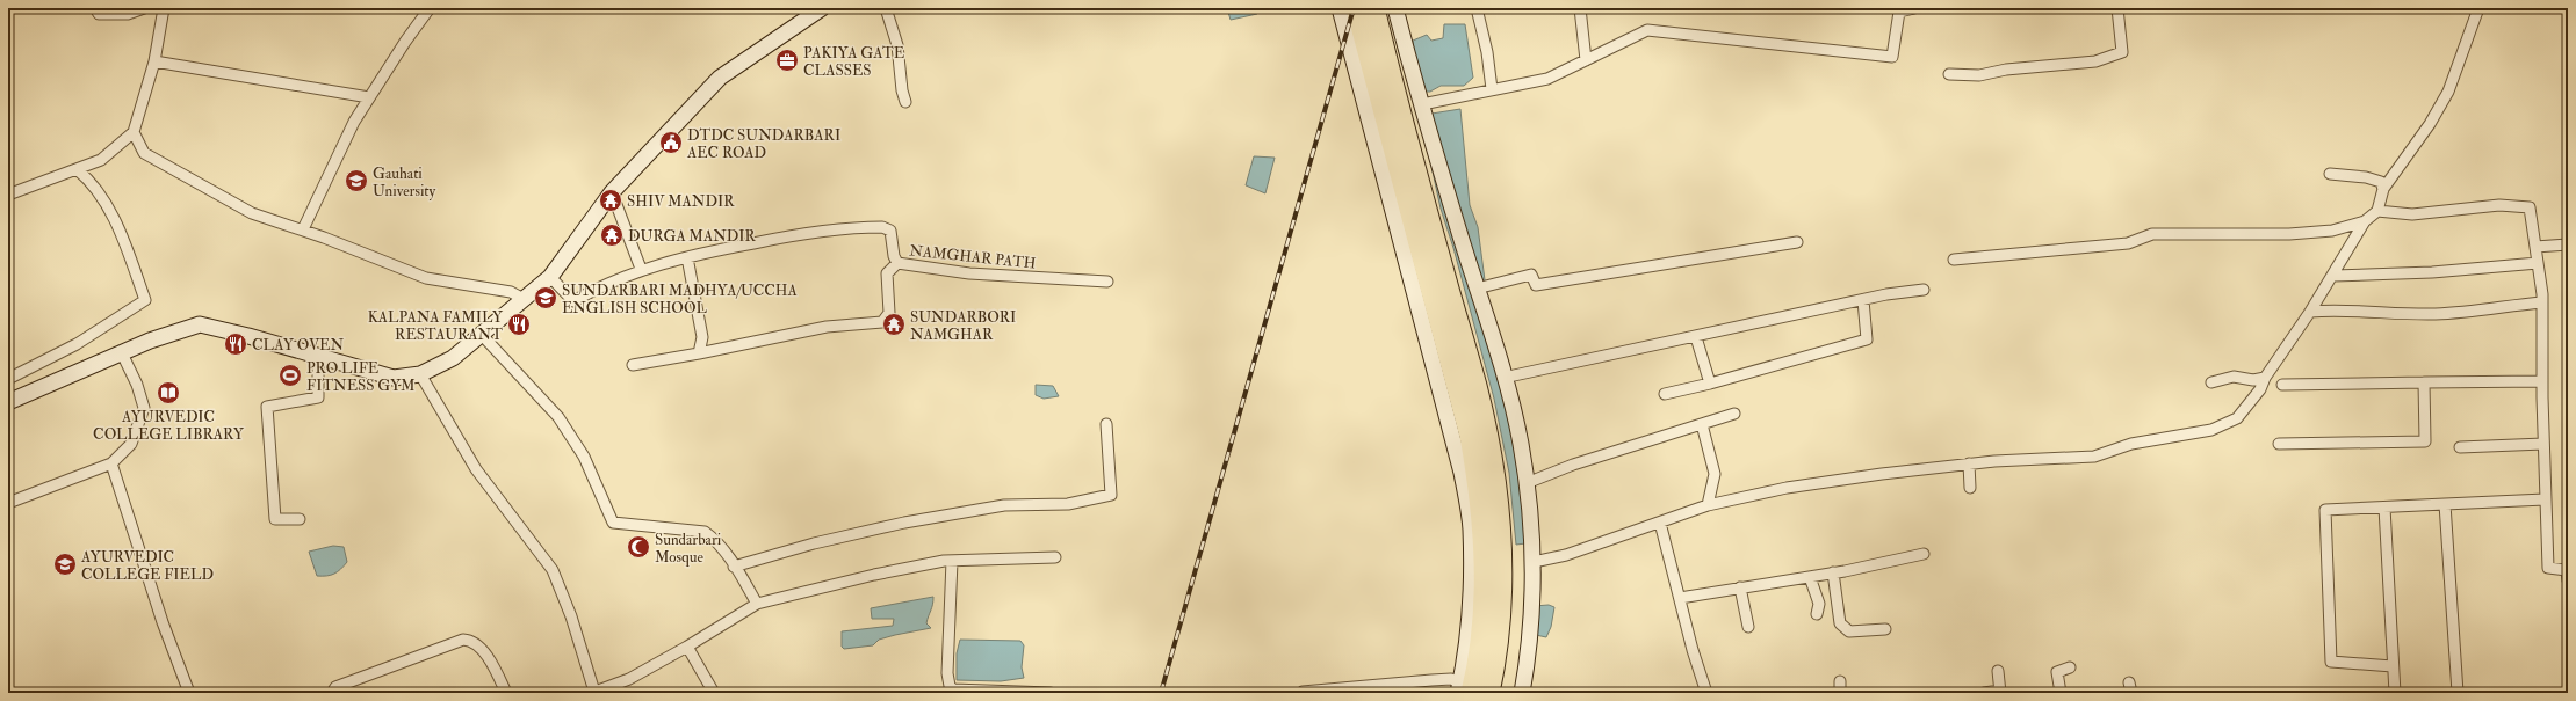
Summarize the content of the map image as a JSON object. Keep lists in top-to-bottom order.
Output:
{
  "streets": {
    "street": ["NAMGHAR PATH"]
  },
  "places": {
    "office": ["PAKIYA GATE CLASSES"],
    "public building": ["DTDC SUNDARBARI AEC ROAD"],
    "school or university": ["Gauhati University", "SUNDARBARI MADHYA/UCCHA ENGLISH SCHOOL", "AYURVEDIC COLLEGE FIELD"],
    "temple": ["SHIV MANDIR", "DURGA MANDIR", "SUNDARBORI NAMGHAR"],
    "restaurant": ["KALPANA FAMILY RESTAURANT", "CLAY OVEN"],
    "sports": ["PRO LIFE FITNESS GYM"],
    "library": ["AYURVEDIC COLLEGE LIBRARY"],
    "mosque": ["Sundarbari Mosque"]
  }
}
